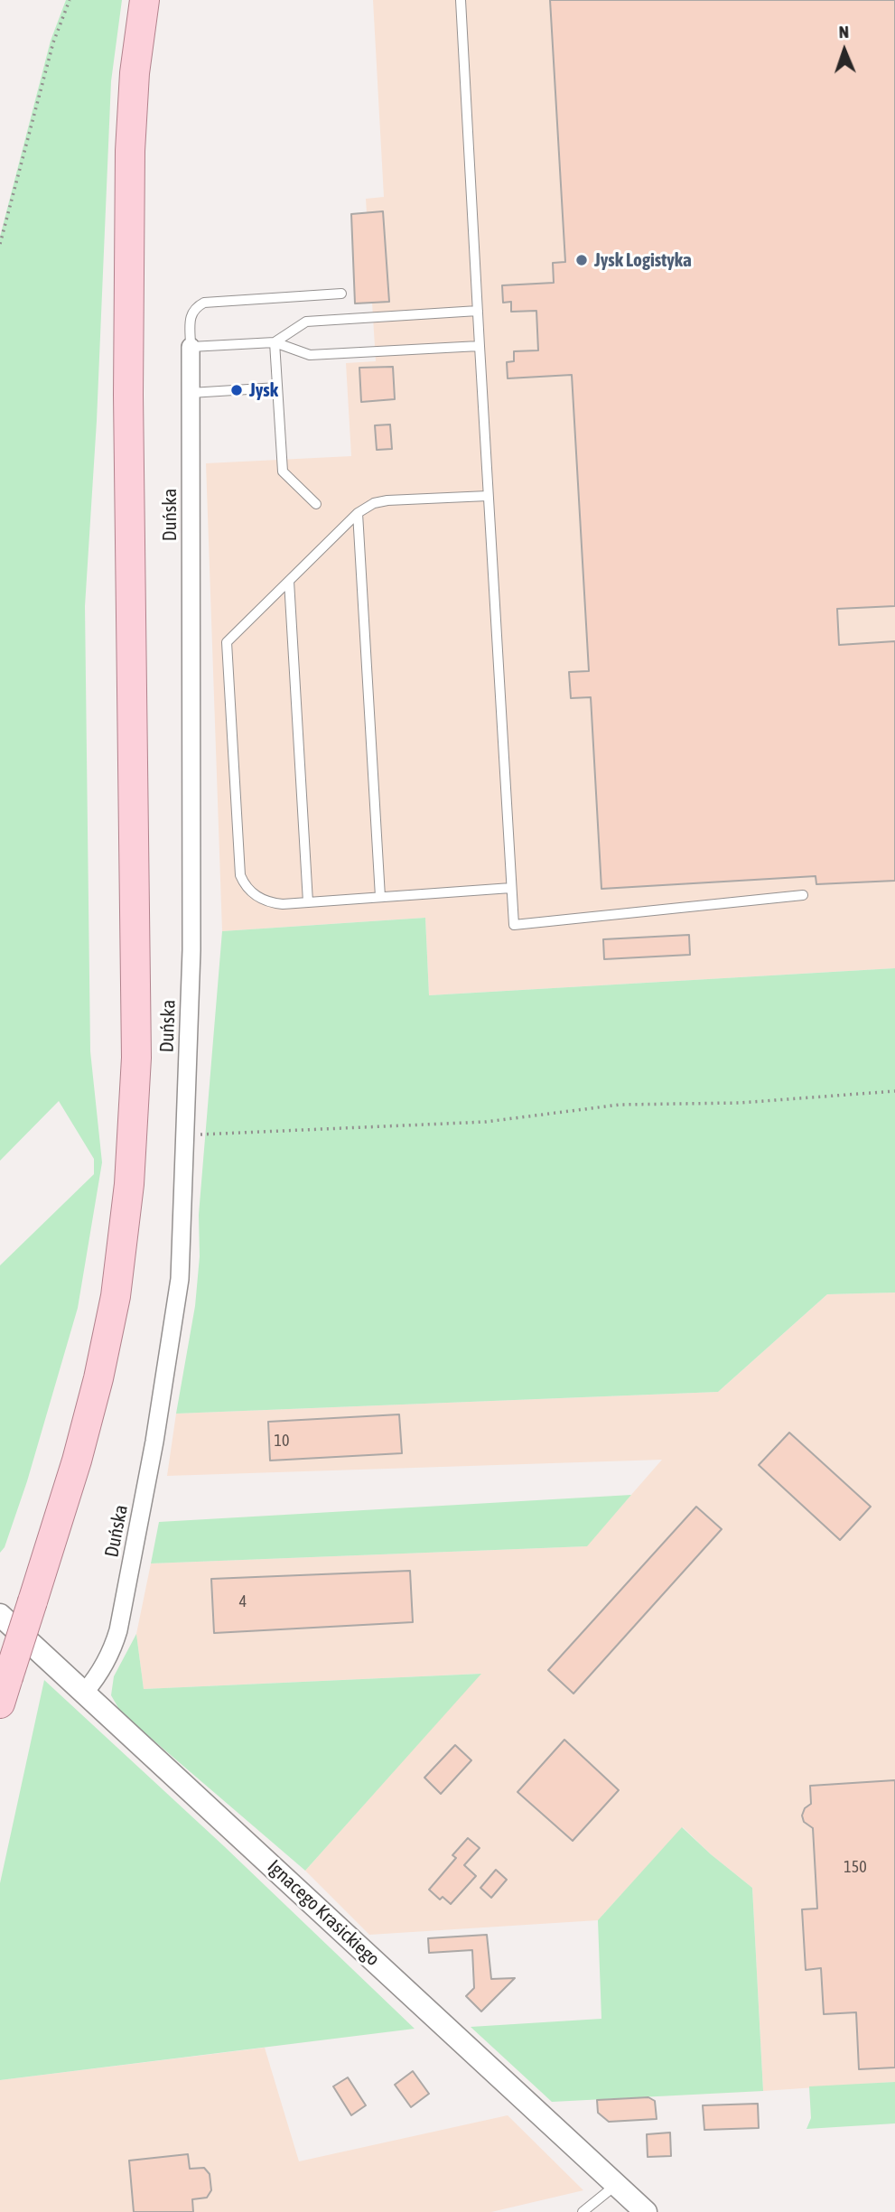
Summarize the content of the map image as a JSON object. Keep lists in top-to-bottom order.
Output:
{
  "streets": {
    "street": ["Duńska", "Ignacego Krasickiego"]
  },
  "crossings": [
    ["Duńska", "Ignacego Krasickiego"]
  ],
  "places": ["Jysk Logistyka", "Jysk"],
  "house_numbers": ["10", "4", "150"],
  "north": "top"
}
